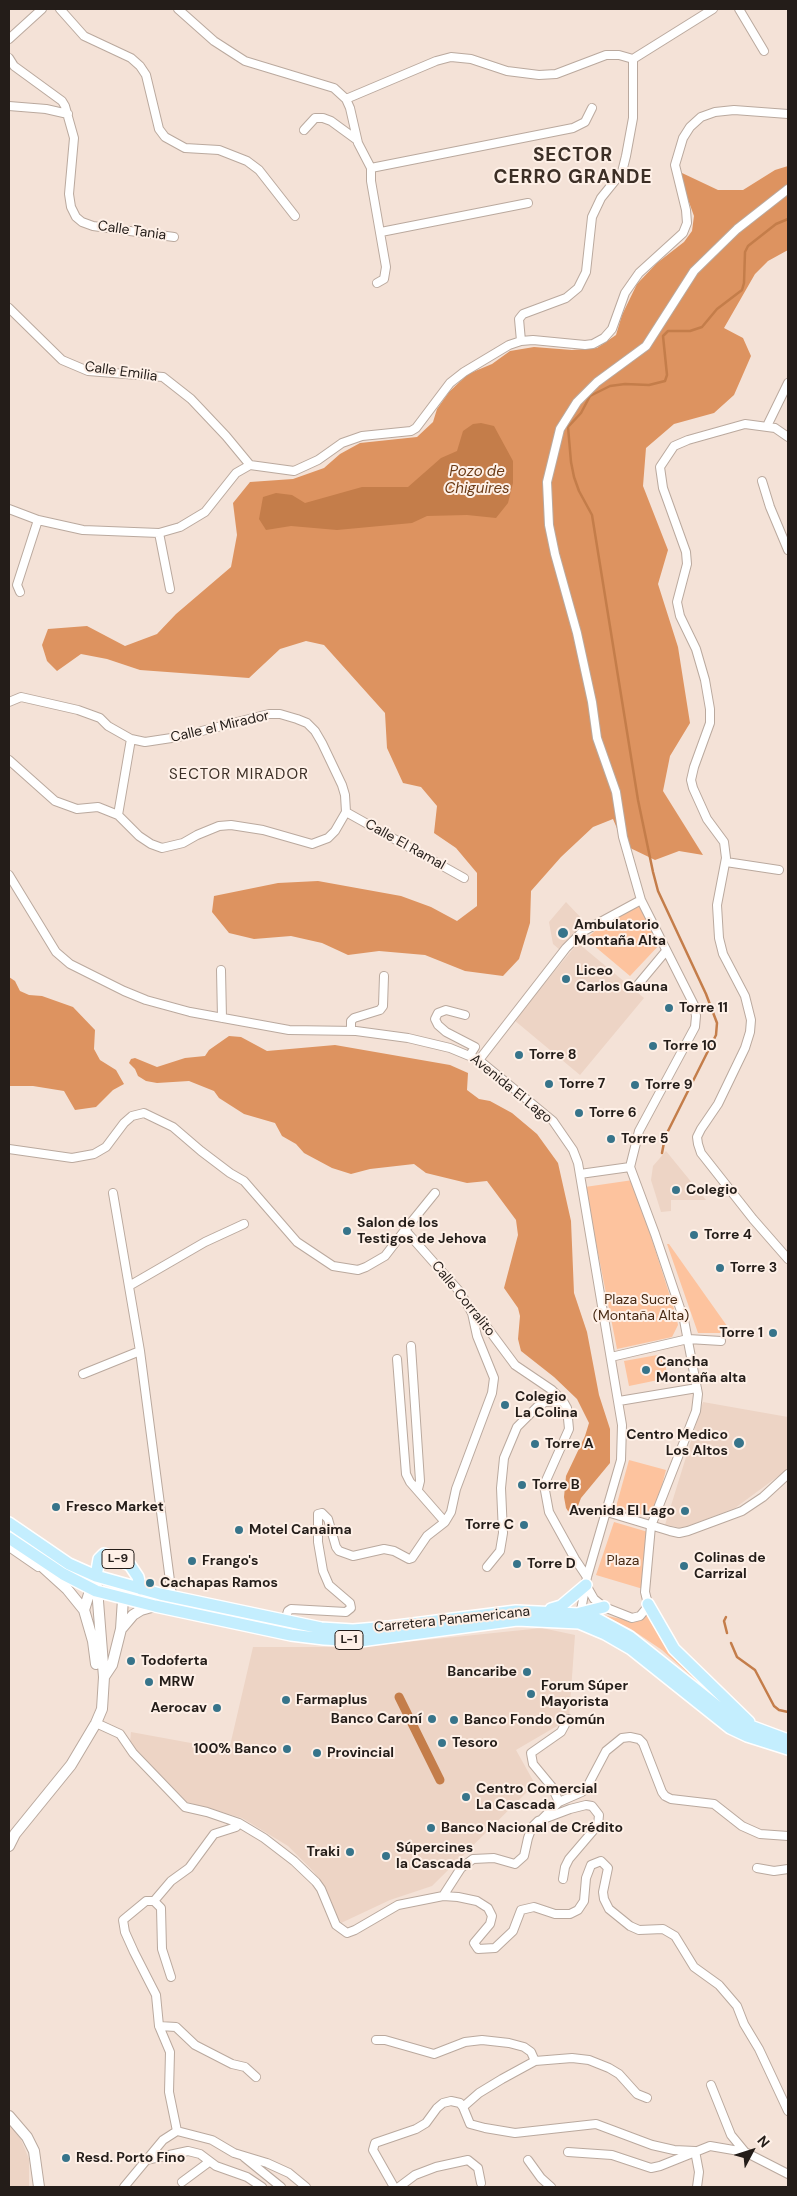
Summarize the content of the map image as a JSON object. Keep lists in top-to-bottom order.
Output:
{
  "streets": {
    "main road": ["L-9", "Carretera Panamericana", "L-1"],
    "street": [
      "Calle Tania",
      "Calle Emilia",
      "Calle el Mirador",
      "Calle El Ramal",
      "Avenida El Lago",
      "Calle Corralito"
    ]
  },
  "crossings": [
    ["Calle el Mirador", "Calle El Ramal"],
    ["Avenida El Lago", "Carretera Panamericana"],
    ["Avenida El Lago", "L-1"],
    ["L-9", "Carretera Panamericana"],
    ["Carretera Panamericana", "L-1"]
  ],
  "districts": ["SECTOR CERRO GRANDE", "SECTOR MIRADOR"],
  "water": ["Pozo de Chiguires"],
  "parks": ["Plaza Sucre (Montaña Alta)", "Plaza"],
  "places": [
    "Ambulatorio Montaña Alta",
    "Liceo Carlos Gauna",
    "Torre 11",
    "Torre 10",
    "Torre 8",
    "Torre 7",
    "Torre 9",
    "Torre 6",
    "Torre 5",
    "Colegio",
    "Salon de los Testigos de Jehova",
    "Torre 4",
    "Torre 3",
    "Torre 1",
    "Cancha Montaña alta",
    "Colegio La Colina",
    "Centro Medico Los Altos",
    "Torre A",
    "Torre B",
    "Fresco Market",
    "Avenida El Lago",
    "Torre C",
    "Motel Canaima",
    "Frango's",
    "Torre D",
    "Colinas de Carrizal",
    "Cachapas Ramos",
    "Todoferta",
    "Bancaribe",
    "MRW",
    "Forum Súper Mayorista",
    "Farmaplus",
    "Aerocav",
    "Banco Caroní",
    "Banco Fondo Común",
    "Tesoro",
    "100% Banco",
    "Provincial",
    "Centro Comercial La Cascada",
    "Banco Nacional de Crédito",
    "Traki",
    "Súpercines la Cascada",
    "Resd. Porto Fino"
  ],
  "north": "top right"
}
